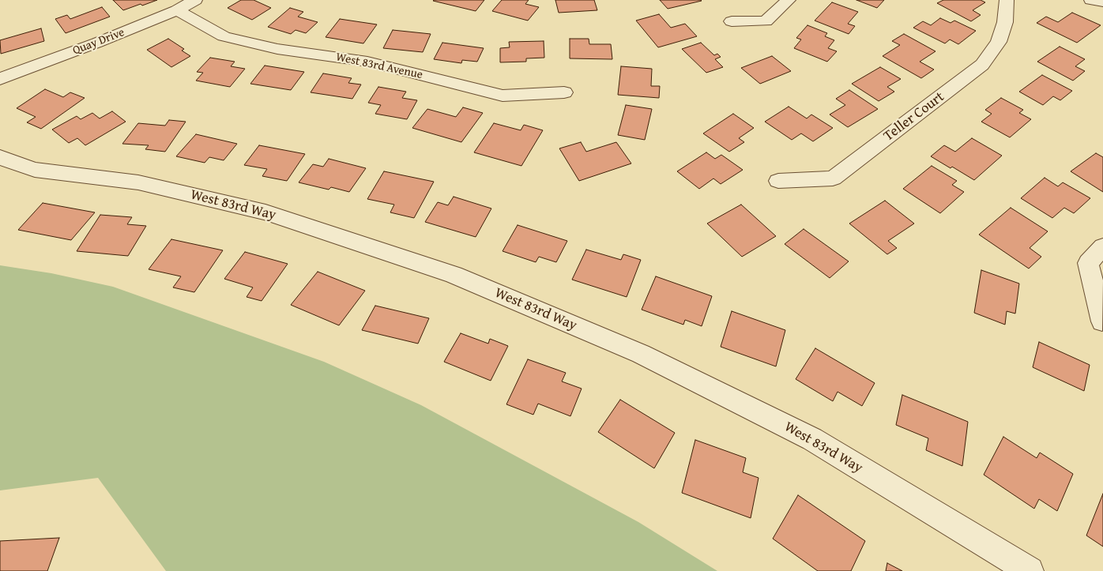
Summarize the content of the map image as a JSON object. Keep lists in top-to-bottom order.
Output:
{
  "streets": {
    "street": [
      "Quay Drive",
      "West 83rd Avenue",
      "Teller Court",
      "West 83rd Way"
    ]
  },
  "crossings": [
    ["Quay Drive", "West 83rd Avenue"]
  ]
}
